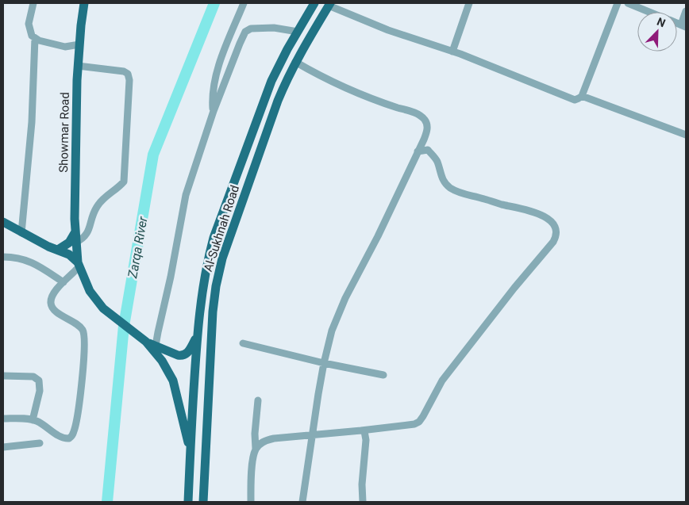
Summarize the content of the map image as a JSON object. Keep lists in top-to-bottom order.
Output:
{
  "streets": {
    "main road": ["Showmar Road", "Al-Sukhnah Road"]
  },
  "crossings": [
    ["Showmar Road", "Al-Sukhnah Road"]
  ],
  "water": ["Zarqa River"],
  "north": "top right"
}
